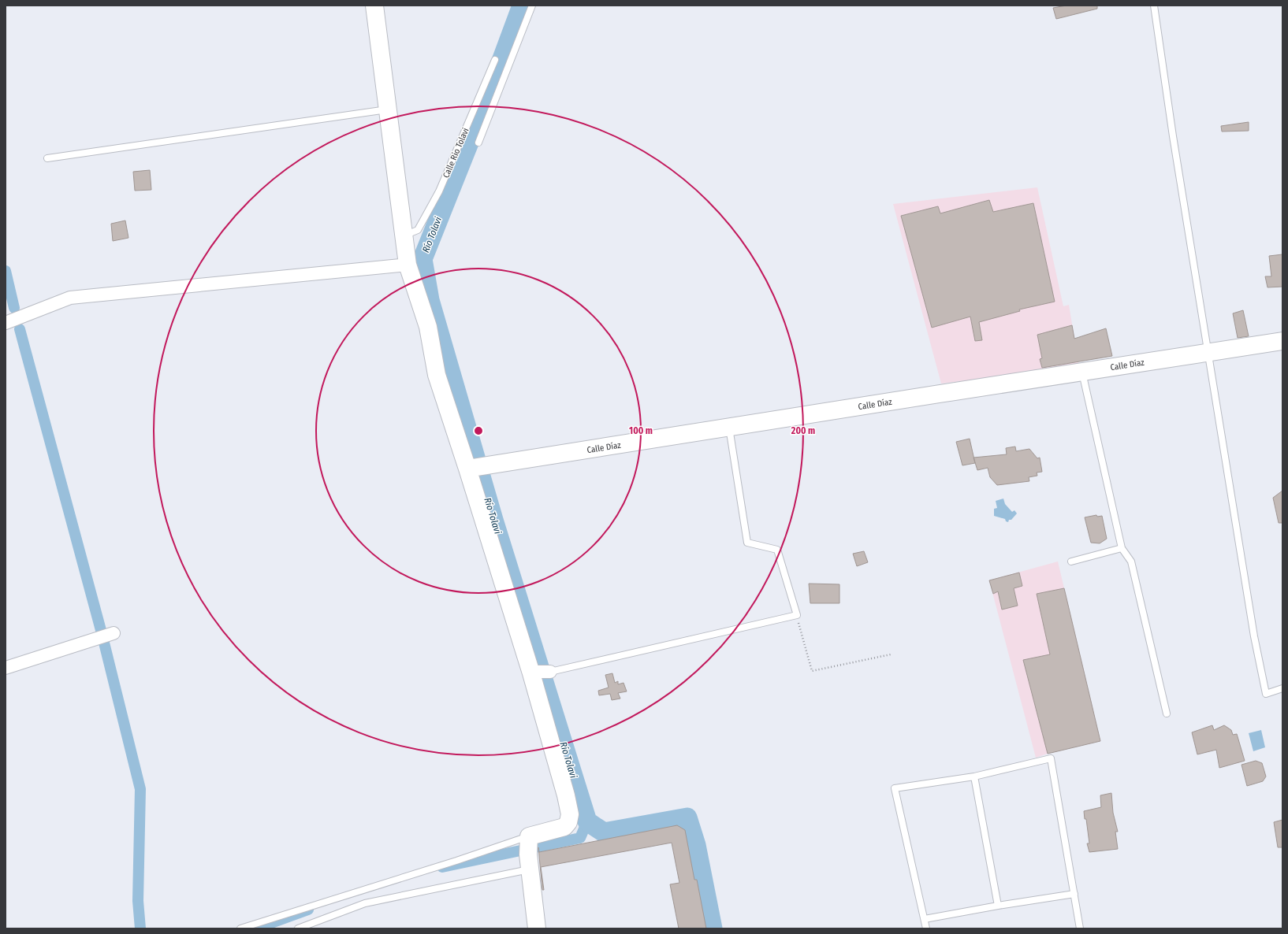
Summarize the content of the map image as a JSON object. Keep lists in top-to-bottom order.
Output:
{
  "streets": {
    "street": ["Calle Díaz"],
    "lane": ["Calle Río Tolavi"]
  },
  "water": ["Río Tolavi"],
  "rings": ["100 m", "200 m"]
}
